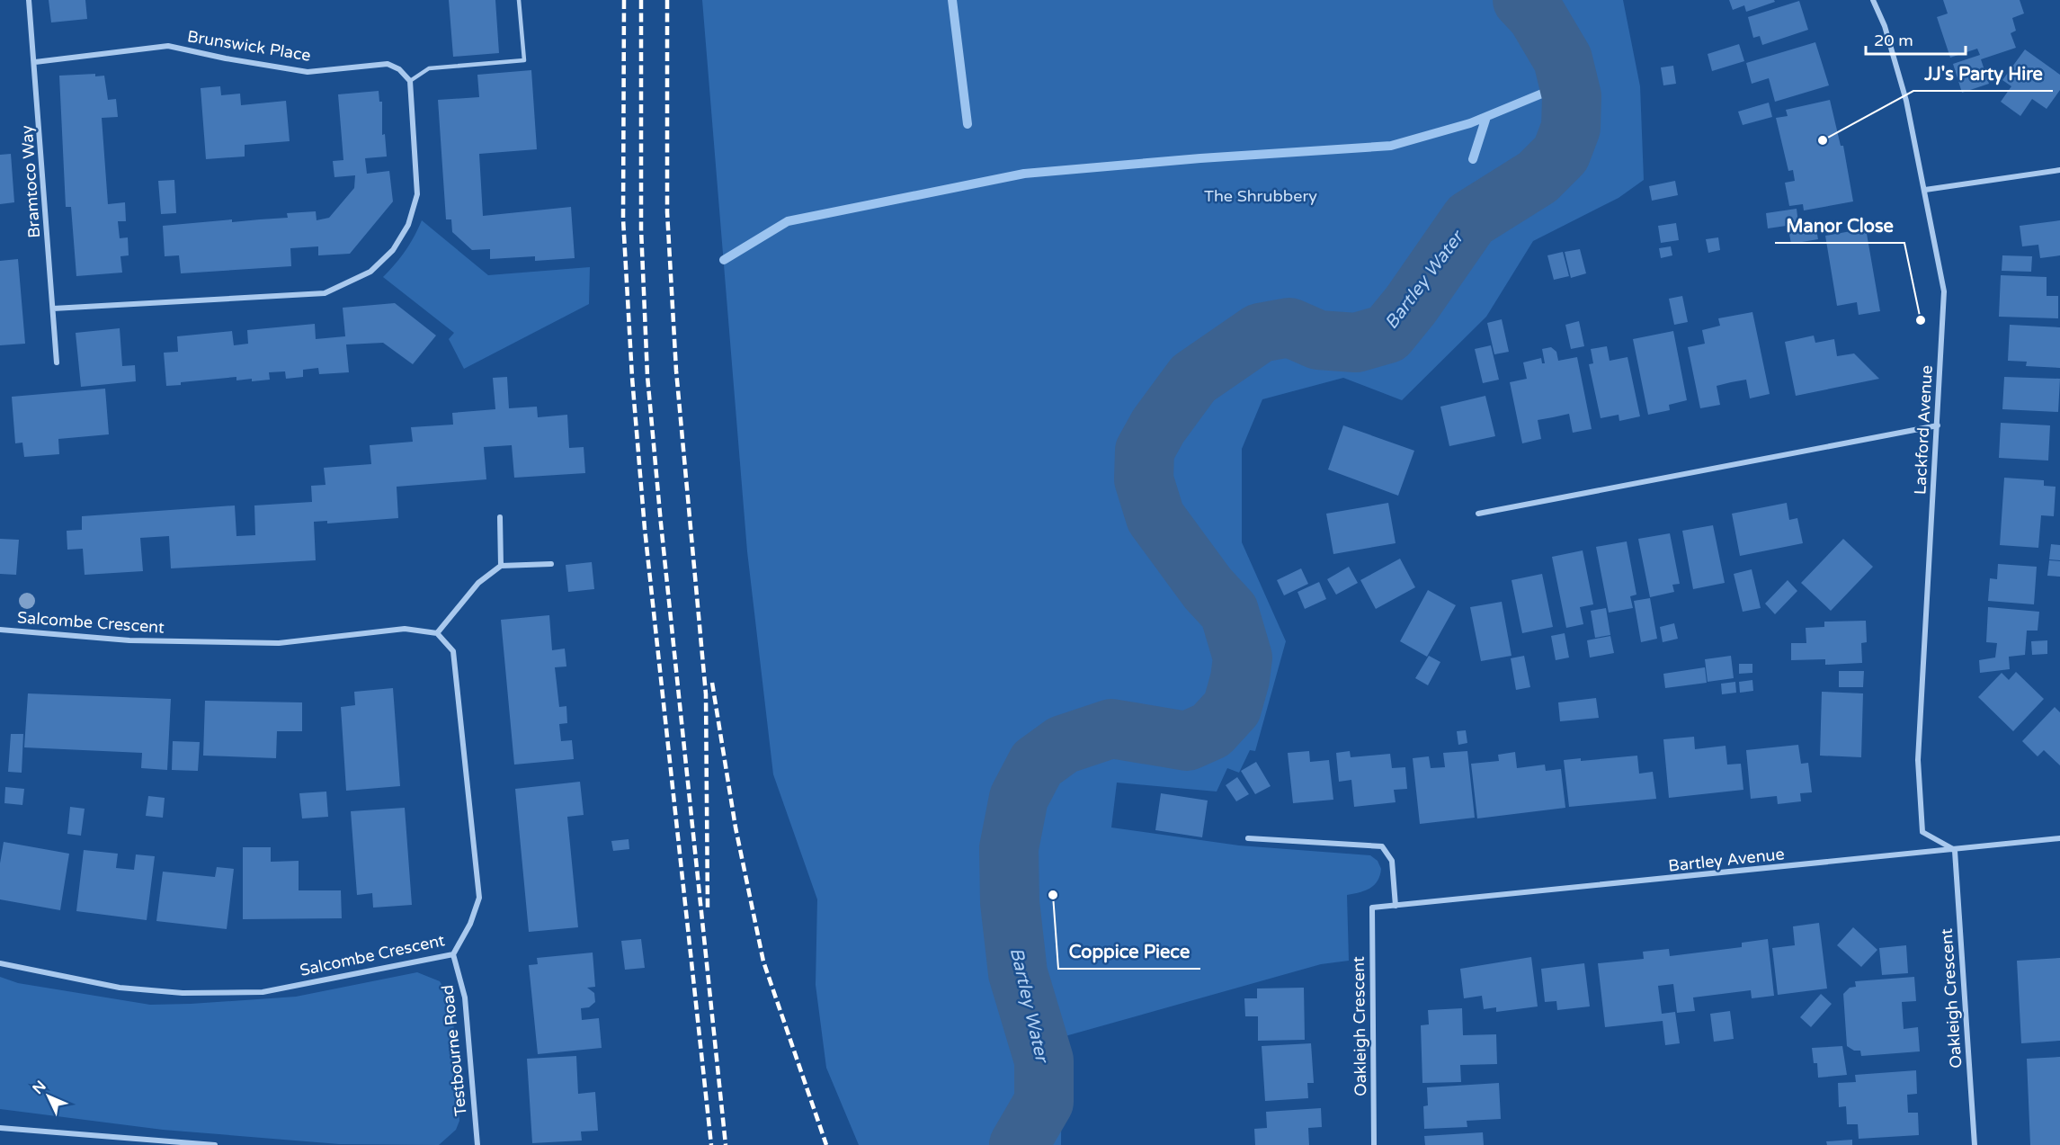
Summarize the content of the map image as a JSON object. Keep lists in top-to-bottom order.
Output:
{
  "streets": {
    "street": [
      "Brunswick Place",
      "Bramtoco Way",
      "Lackford Avenue",
      "Salcombe Crescent",
      "Bartley Avenue",
      "Oakleigh Crescent",
      "Testbourne Road"
    ]
  },
  "crossings": [
    ["Brunswick Place", "Bramtoco Way"],
    ["Lackford Avenue", "Bartley Avenue"],
    ["Lackford Avenue", "Oakleigh Crescent"],
    ["Salcombe Crescent", "Testbourne Road"],
    ["Bartley Avenue", "Oakleigh Crescent"]
  ],
  "water": ["Bartley Water"],
  "parks": ["The Shrubbery"],
  "places": ["JJ's Party Hire", "Manor Close", "Coppice Piece"],
  "scale_bar": "20 m",
  "north": "top left"
}
